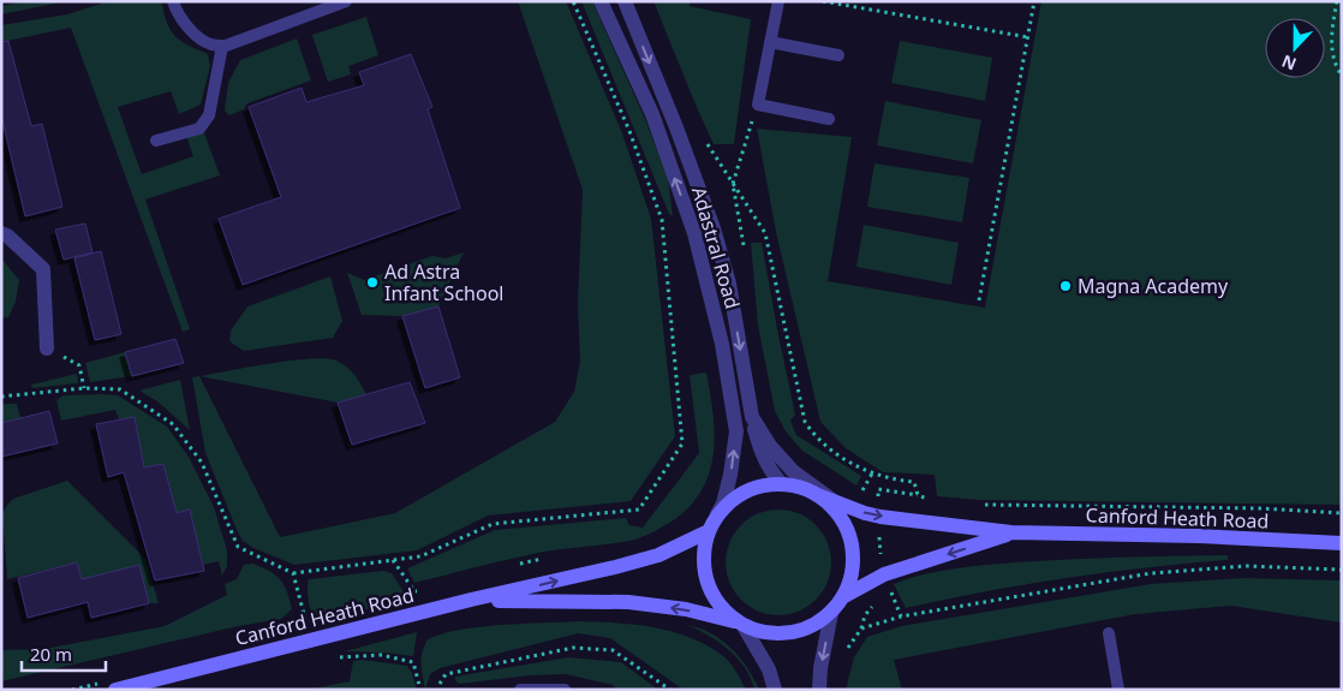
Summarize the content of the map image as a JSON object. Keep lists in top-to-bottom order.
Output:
{
  "streets": {
    "main road": ["Canford Heath Road"],
    "street": ["Adastral Road"]
  },
  "crossings": [
    ["Adastral Road", "Canford Heath Road"]
  ],
  "places": ["Ad Astra Infant School", "Magna Academy"],
  "scale_bar": "20 m",
  "north": "bottom"
}
